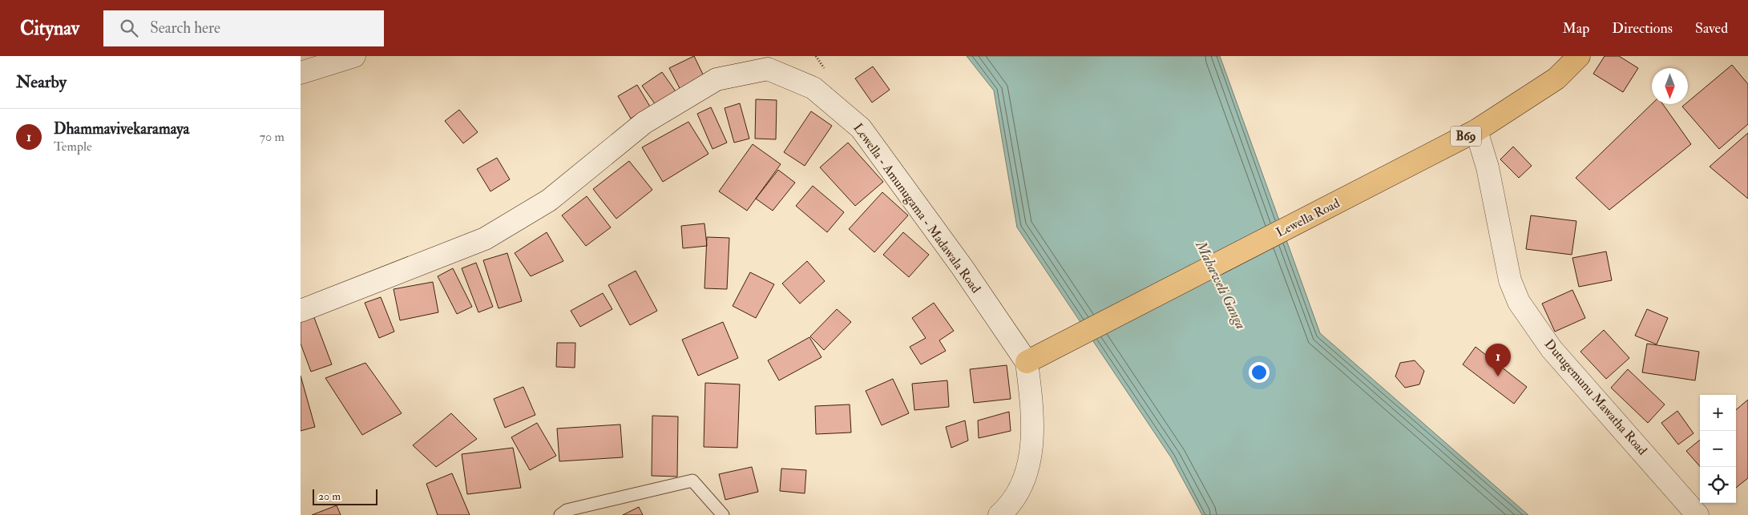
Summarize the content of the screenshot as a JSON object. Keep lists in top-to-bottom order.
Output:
{
  "streets": {
    "main road": [
      "B69",
      "Lewella - Amunugama - Madawala Road",
      "Lewella Road",
      "Dutugemunu Mawatha Road"
    ]
  },
  "crossings": [
    ["Lewella - Amunugama - Madawala Road", "Lewella Road"],
    ["Lewella Road", "Dutugemunu Mawatha Road"]
  ],
  "water": ["Mahaweli Ganga"],
  "scale_bar": "20 m",
  "north": "bottom",
  "page": {
    "header": "Citynav",
    "search": "Search here",
    "nav": ["Map", "Directions", "Saved"],
    "heading": "Nearby",
    "list": [
      {
        "mark": "1",
        "name": "Dhammavivekaramaya",
        "note": "Temple",
        "value": "70 m"
      }
    ],
    "pins": "1",
    "map_buttons": ["+", "−"],
    "scale": "20 m"
  }
}
